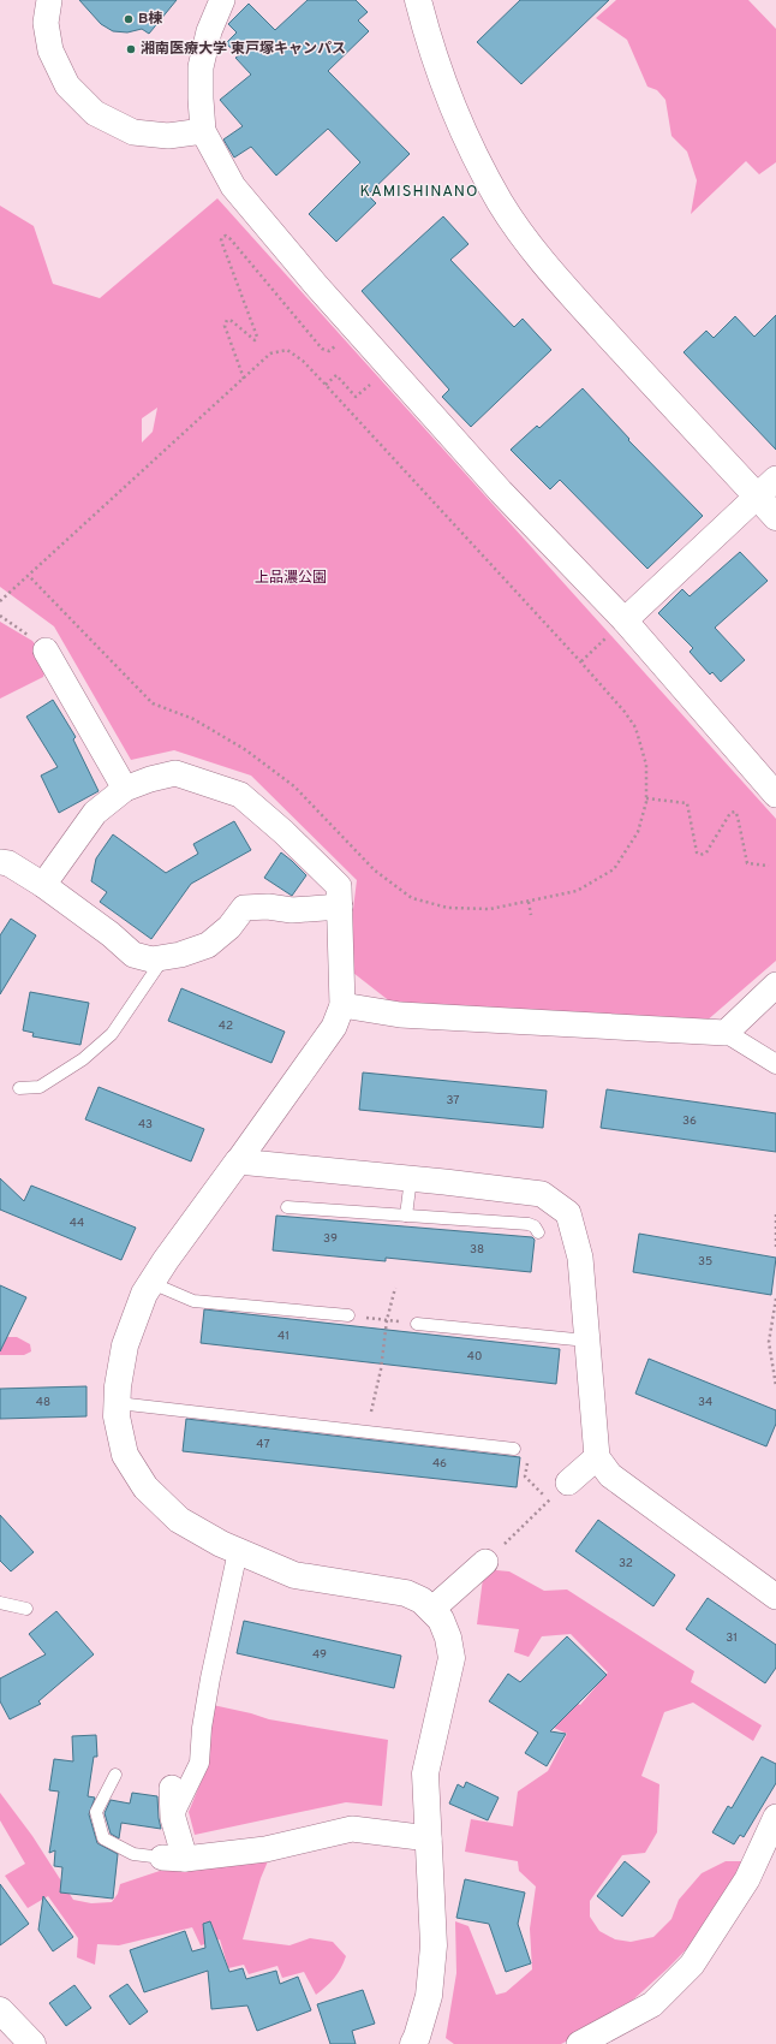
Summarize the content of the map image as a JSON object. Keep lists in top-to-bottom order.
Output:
{
  "districts": ["KAMISHINANO"],
  "parks": ["上品濃公園"],
  "places": ["B棟", "湘南医療大学 東戸塚キャンパス"],
  "house_numbers": [
    "42",
    "37",
    "36",
    "43",
    "44",
    "39",
    "38",
    "35",
    "41",
    "40",
    "48",
    "34",
    "47",
    "46",
    "32",
    "31",
    "49"
  ]
}
